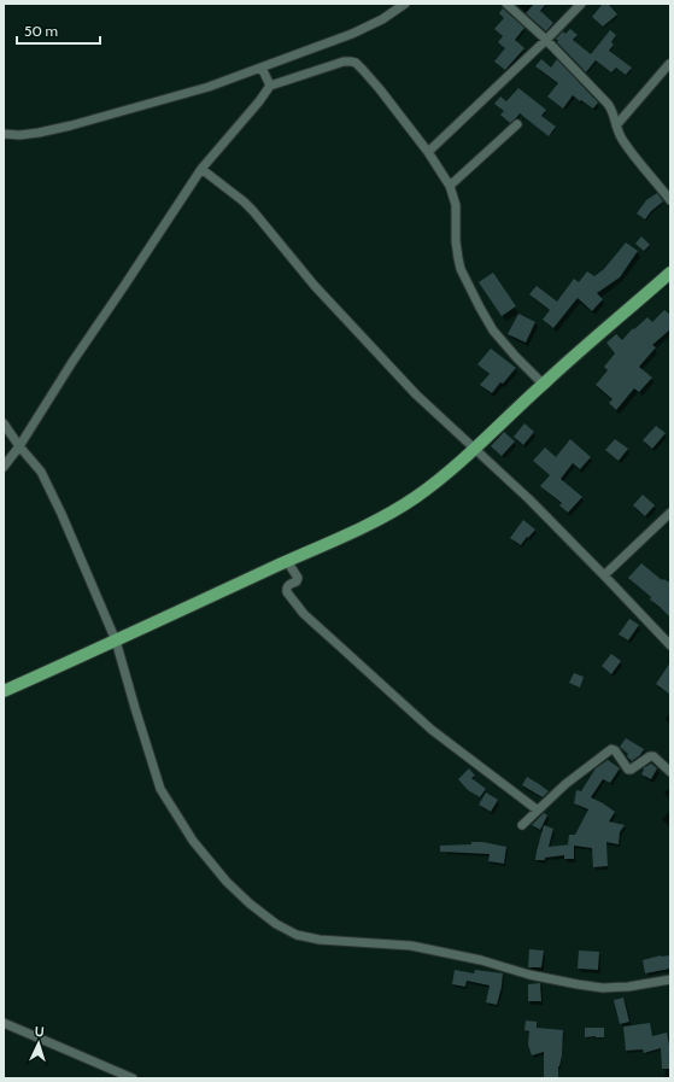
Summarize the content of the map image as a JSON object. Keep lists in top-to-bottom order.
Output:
{
  "scale_bar": "50 m",
  "north": "top"
}
